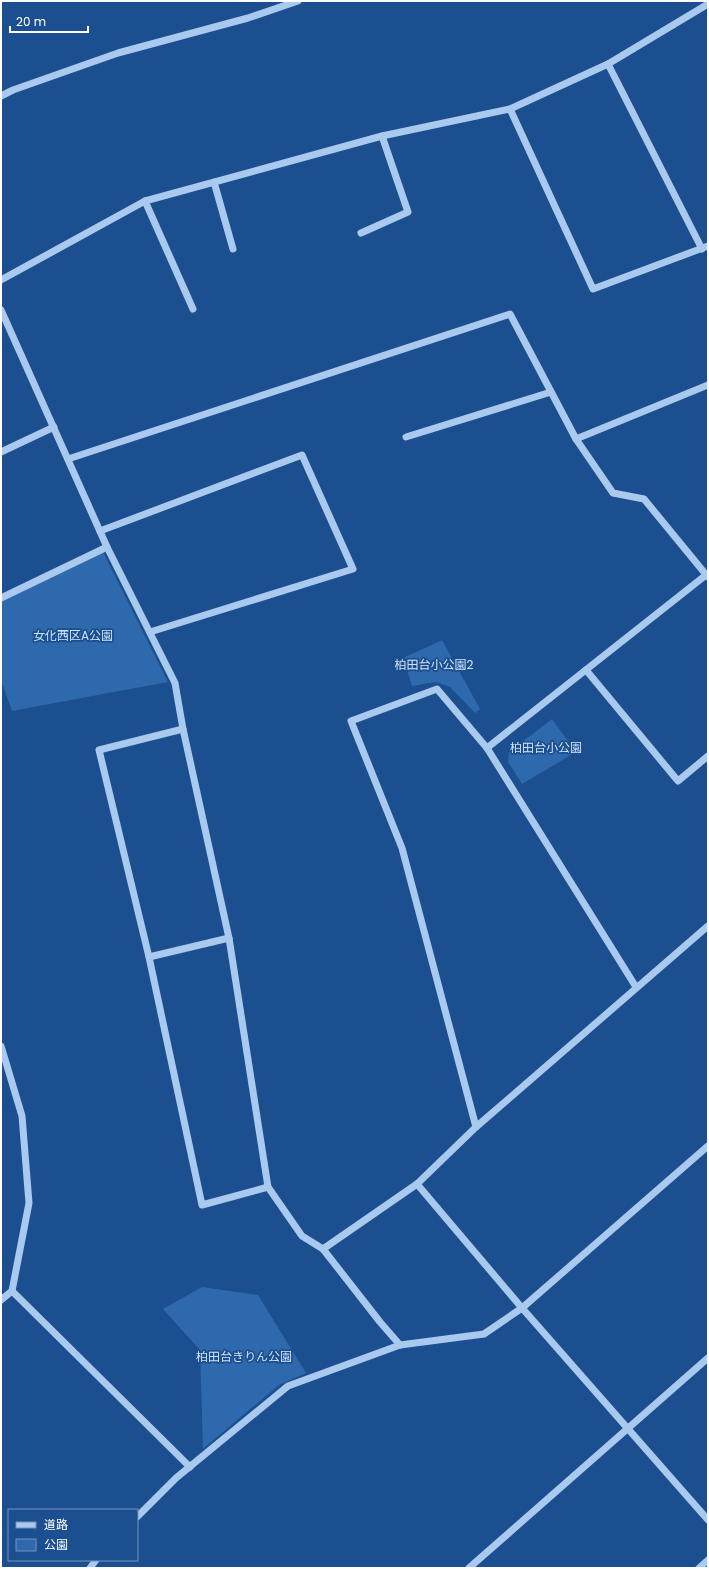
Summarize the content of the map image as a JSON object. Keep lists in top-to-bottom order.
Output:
{
  "parks": [
    "女化西区A公園",
    "柏田台小公園2",
    "柏田台小公園",
    "柏田台きりん公園"
  ],
  "legend": ["道路", "公園"],
  "scale_bar": "20 m"
}
